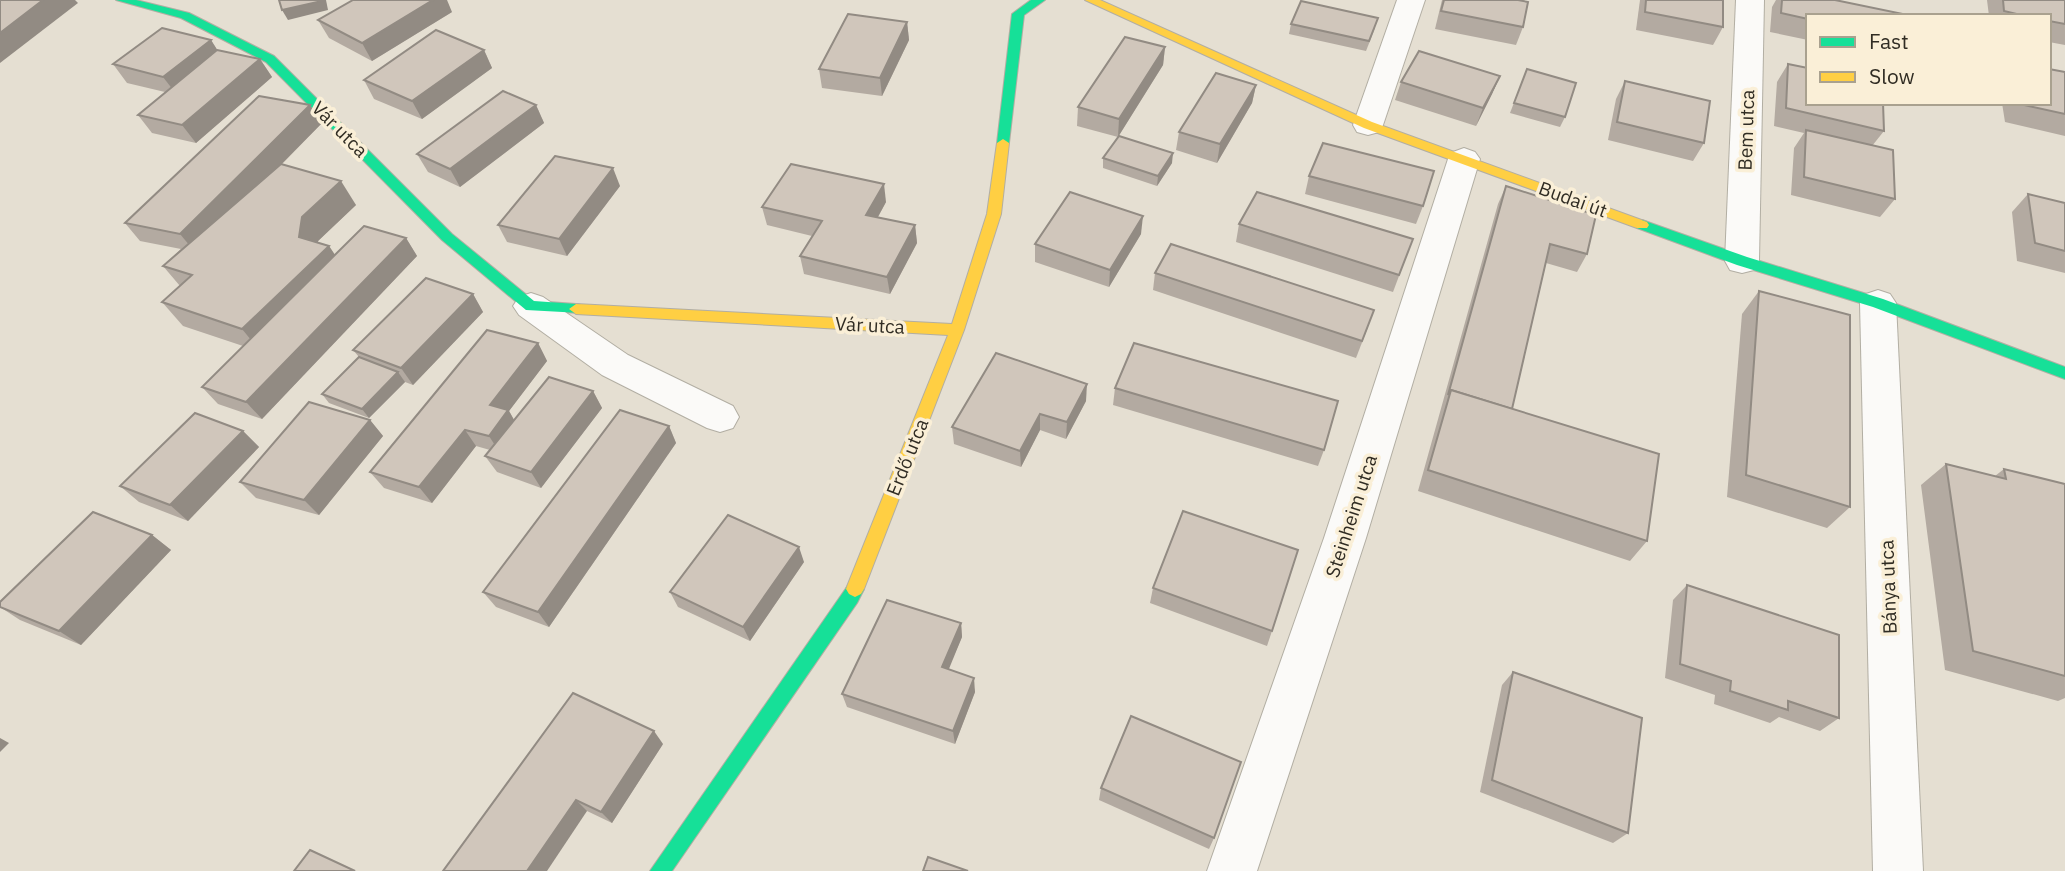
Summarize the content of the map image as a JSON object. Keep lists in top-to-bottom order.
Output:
{
  "streets": {
    "street": [
      "Vár utca",
      "Bem utca",
      "Budai út",
      "Erdő utca",
      "Steinheim utca",
      "Bánya utca"
    ]
  },
  "crossings": [
    ["Vár utca", "Erdő utca"],
    ["Bem utca", "Budai út"],
    ["Budai út", "Steinheim utca"],
    ["Budai út", "Bánya utca"]
  ],
  "legend": ["Fast", "Slow"]
}
